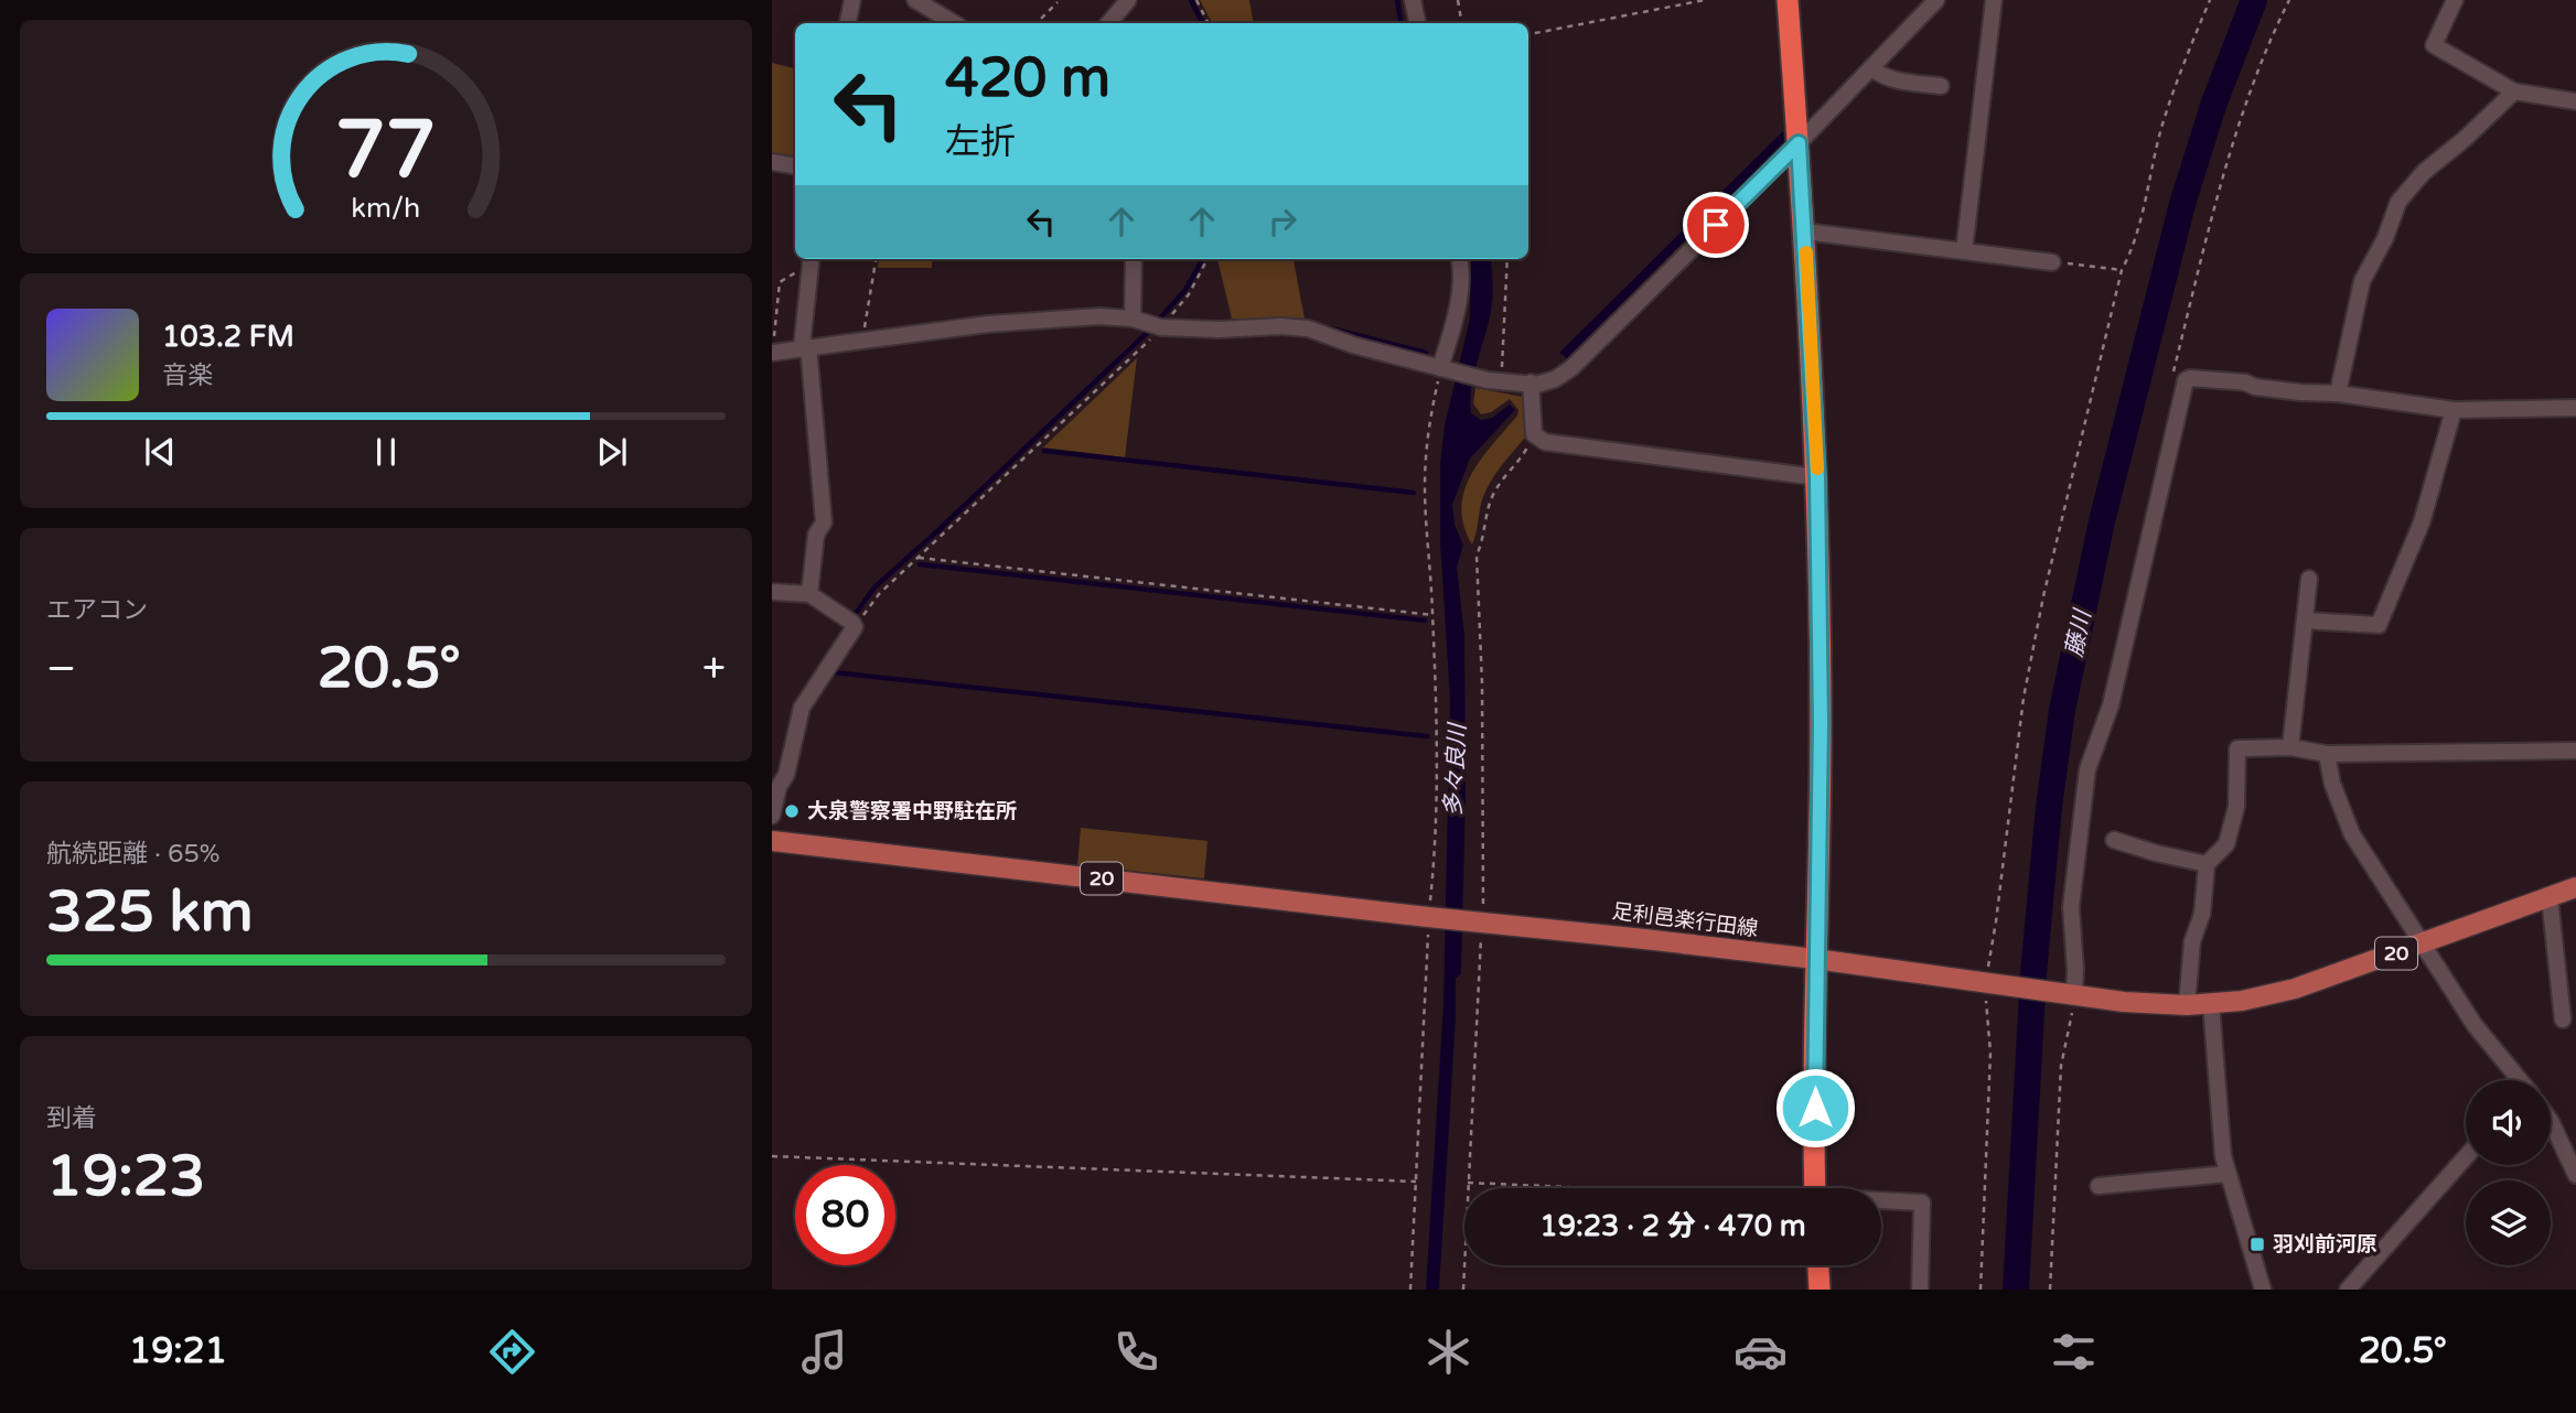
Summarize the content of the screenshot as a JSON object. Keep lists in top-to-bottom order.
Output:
{
  "streets": {
    "main road": ["20", "足利邑楽行田線"]
  },
  "water": ["藤川", "多々良川"],
  "places": {
    "other": ["大泉警察署中野駐在所"],
    "transit": ["羽刈前河原"]
  },
  "page": {
    "turn": ["420 m", "左折"],
    "song": ["103.2 FM", "音楽"],
    "tile": [
      "エアコン",
      ["航続距離 · 65%", "325 km"],
      ["到着", "19:23"]
    ],
    "heat": ["−", "20.5°", "+"],
    "limit": "80",
    "trip": "19:23 · 2 分 · 470 m",
    "tabs": ["19:21", "20.5°"],
    "gauge": ["77", "km/h"]
  }
}
